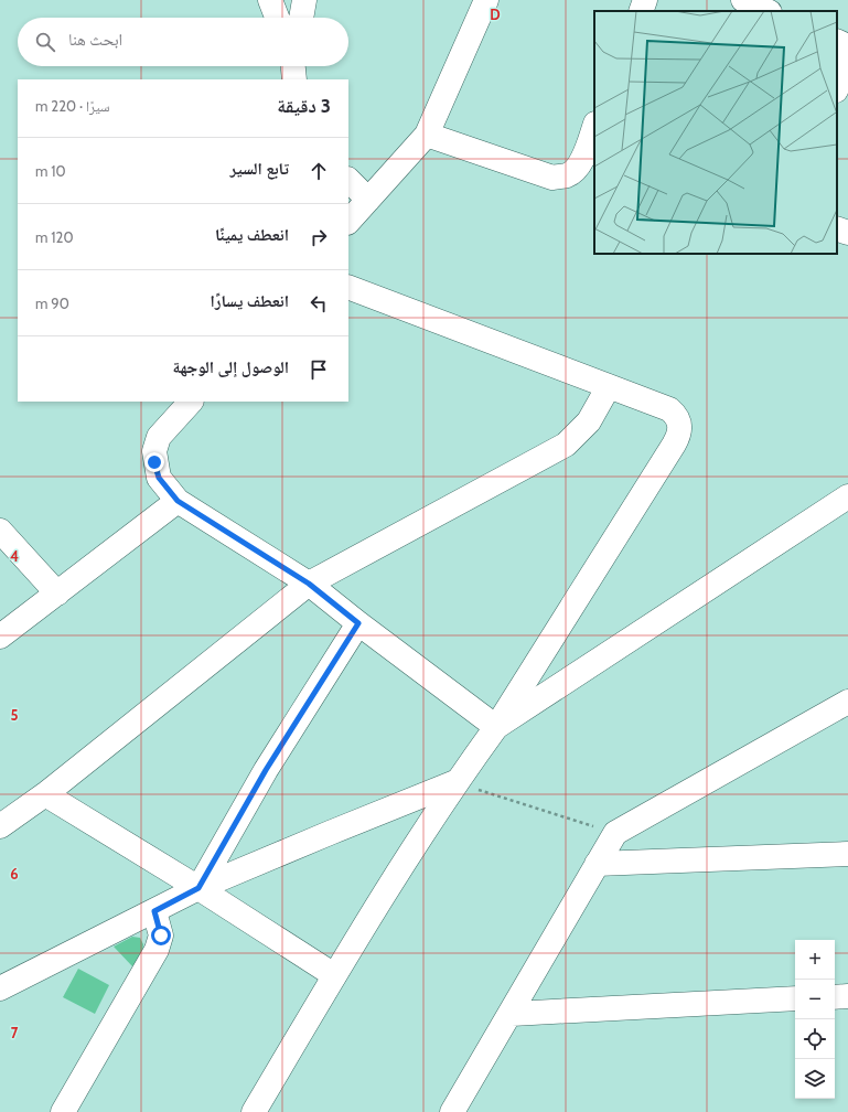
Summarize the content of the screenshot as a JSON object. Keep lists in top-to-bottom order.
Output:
{
  "page": {
    "search": "ابحث هنا",
    "heading": ["3 دقيقة", "سيرًا · 220 m"],
    "list": [
      ["تابع السير", "10 m"],
      ["انعطف يمينًا", "120 m"],
      ["انعطف يسارًا", "90 m"],
      "الوصول إلى الوجهة"
    ],
    "map_buttons": ["+", "−"]
  },
  "grid": {
    "columns": ["D"],
    "rows": [
      "4",
      "5",
      "6",
      "7"
    ]
  }
}
